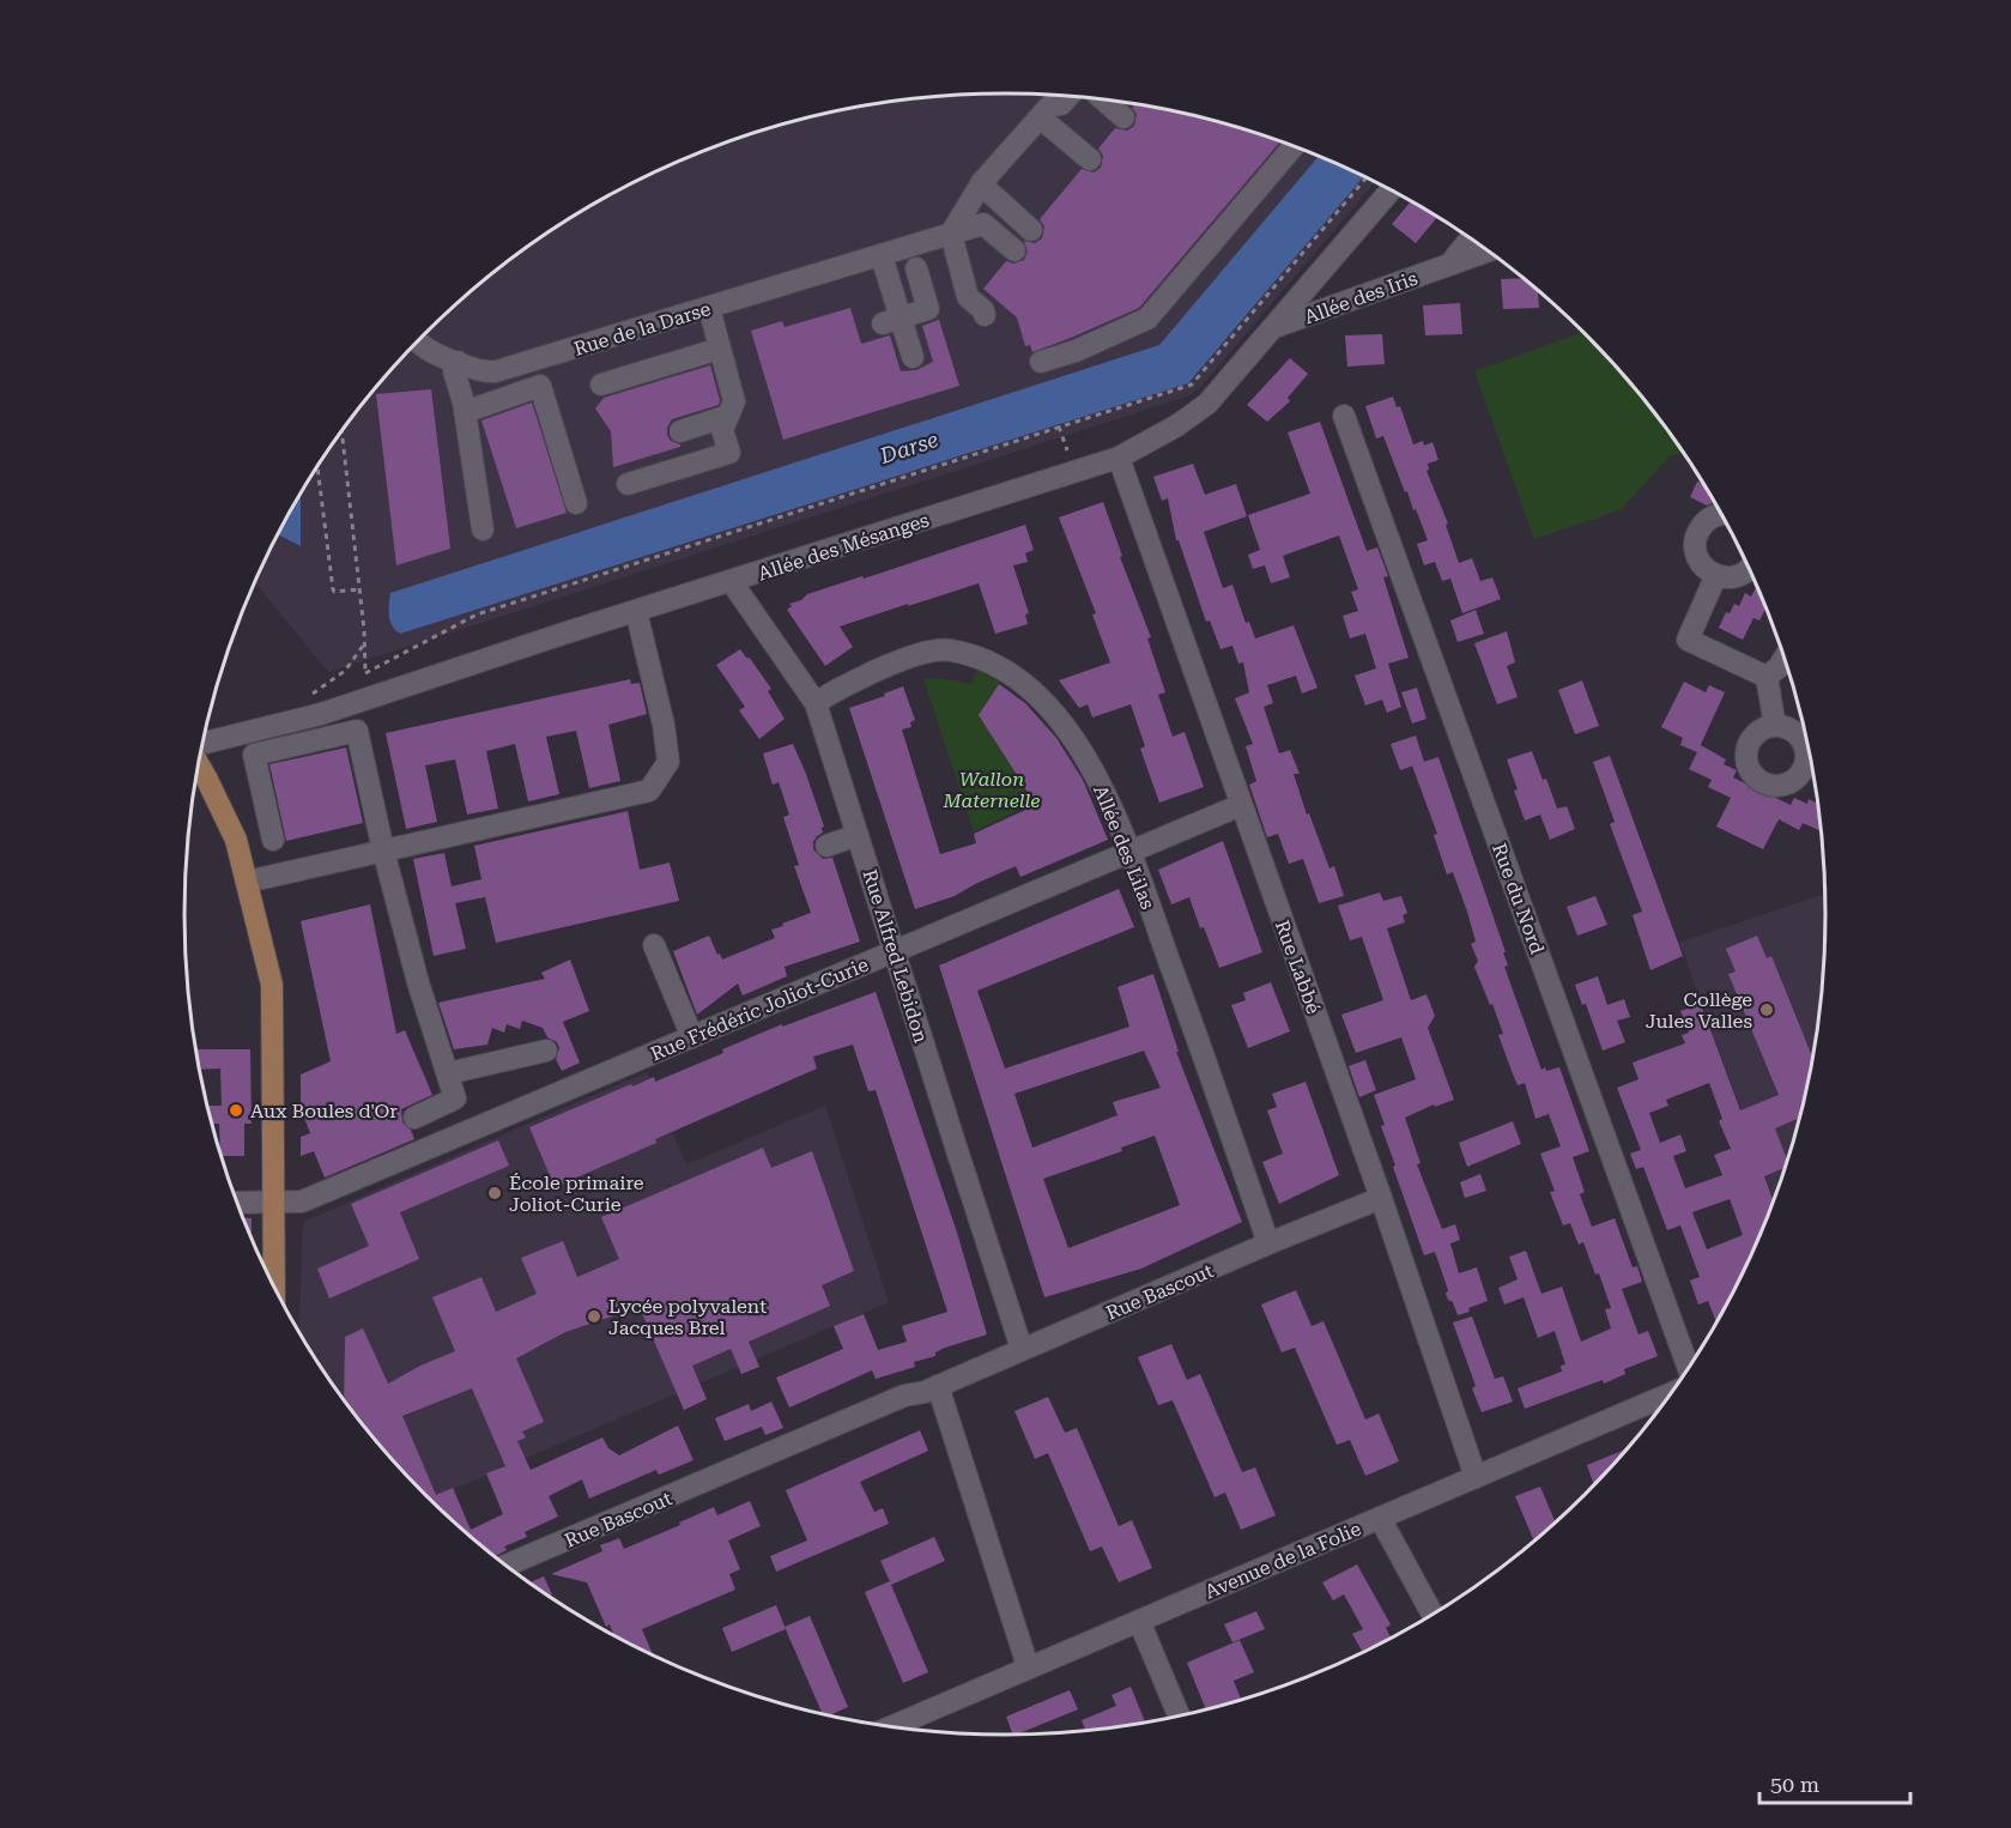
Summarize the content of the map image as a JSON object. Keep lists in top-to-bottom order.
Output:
{
  "streets": {
    "street": [
      "Allée des Iris",
      "Rue de la Darse",
      "Allée des Mésanges",
      "Allée des Lilas",
      "Rue du Nord",
      "Rue Alfred Lebidon",
      "Rue Labbé",
      "Rue Frédéric Joliot-Curie",
      "Rue Bascout",
      "Avenue de la Folie"
    ]
  },
  "crossings": [
    ["Allée des Iris", "Allée des Mésanges"],
    ["Allée des Mésanges", "Rue Alfred Lebidon"],
    ["Allée des Mésanges", "Rue Labbé"],
    ["Allée des Lilas", "Rue Alfred Lebidon"],
    ["Allée des Lilas", "Rue Frédéric Joliot-Curie"],
    ["Allée des Lilas", "Rue Bascout"],
    ["Rue Alfred Lebidon", "Rue Frédéric Joliot-Curie"],
    ["Rue Alfred Lebidon", "Rue Bascout"],
    ["Rue Labbé", "Rue Frédéric Joliot-Curie"],
    ["Rue Labbé", "Rue Bascout"],
    ["Rue Labbé", "Avenue de la Folie"]
  ],
  "water": ["Darse"],
  "parks": ["Wallon Maternelle"],
  "places": [
    "Collège Jules Valles",
    "Aux Boules d'Or",
    "École primaire Joliot-Curie",
    "Lycée polyvalent Jacques Brel"
  ],
  "scale_bar": "50 m"
}
